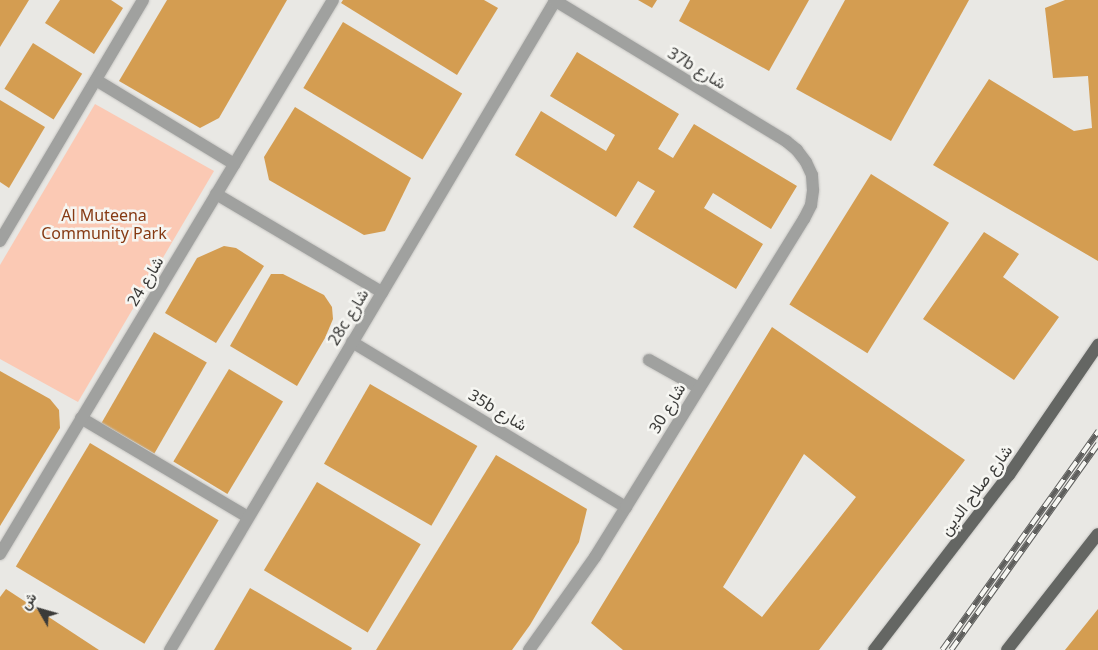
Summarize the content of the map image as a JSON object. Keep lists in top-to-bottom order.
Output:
{
  "streets": {
    "main road": ["شارع صلاح الدين"],
    "street": [
      "37b شارع",
      "شارع 24",
      "28c شارع",
      "شارع 30",
      "35b شارع"
    ]
  },
  "crossings": [
    ["37b شارع", "28c شارع"],
    ["37b شارع", "شارع 30"],
    ["28c شارع", "35b شارع"],
    ["شارع 30", "35b شارع"]
  ],
  "parks": ["Al Muteena Community Park"],
  "north": "top left"
}
